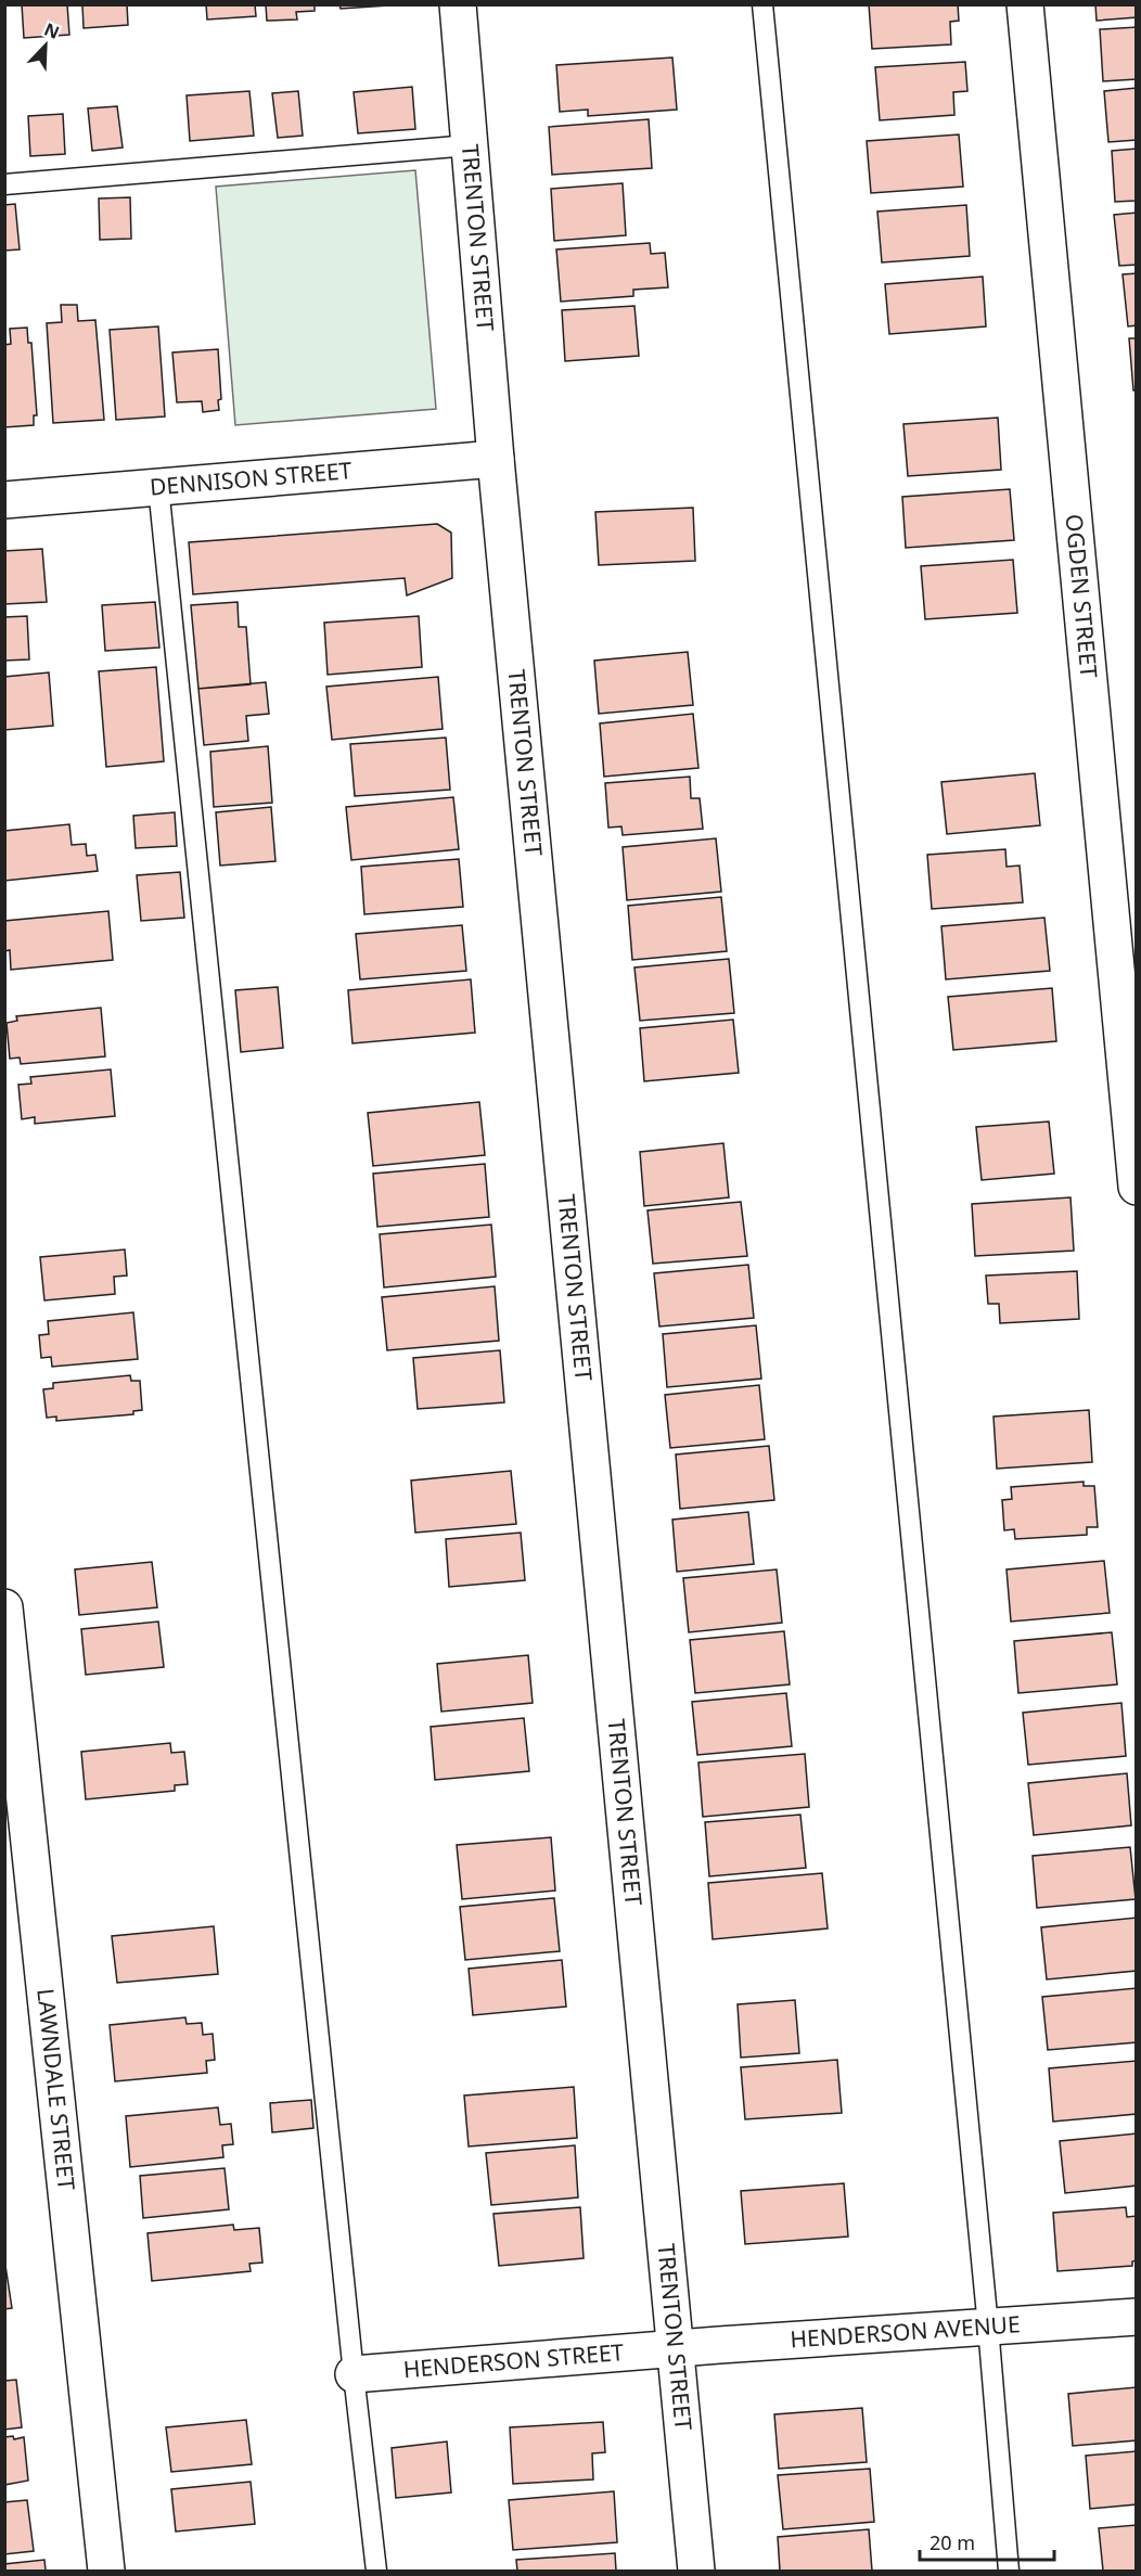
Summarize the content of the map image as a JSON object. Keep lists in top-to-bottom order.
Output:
{
  "streets": {
    "street": [
      "TRENTON STREET",
      "DENNISON STREET",
      "OGDEN STREET",
      "LAWNDALE STREET",
      "HENDERSON AVENUE",
      "HENDERSON STREET"
    ]
  },
  "crossings": [
    ["TRENTON STREET", "DENNISON STREET"],
    ["TRENTON STREET", "HENDERSON AVENUE"],
    ["TRENTON STREET", "HENDERSON STREET"],
    ["HENDERSON AVENUE", "HENDERSON STREET"]
  ],
  "scale_bar": "20 m",
  "north": "top right"
}
